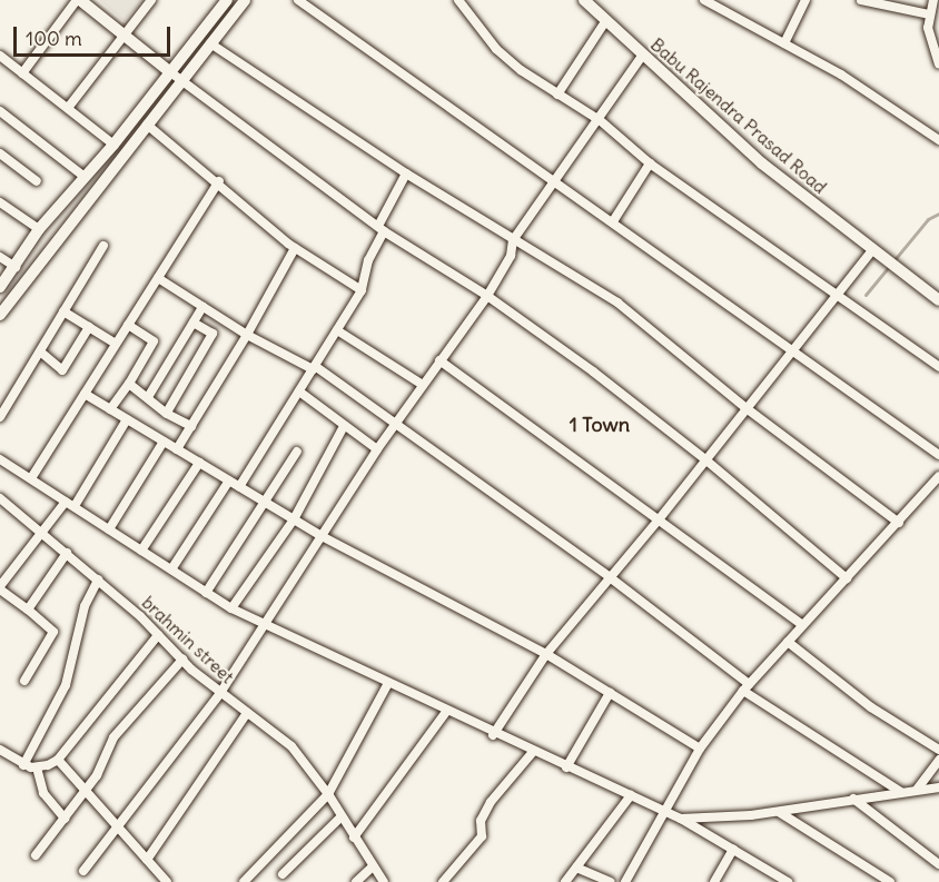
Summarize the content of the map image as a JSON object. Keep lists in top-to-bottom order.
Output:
{
  "streets": {
    "street": ["Babu Rajendra Prasad Road", "brahmin street"]
  },
  "districts": ["1 Town"],
  "scale_bar": "100 m"
}
